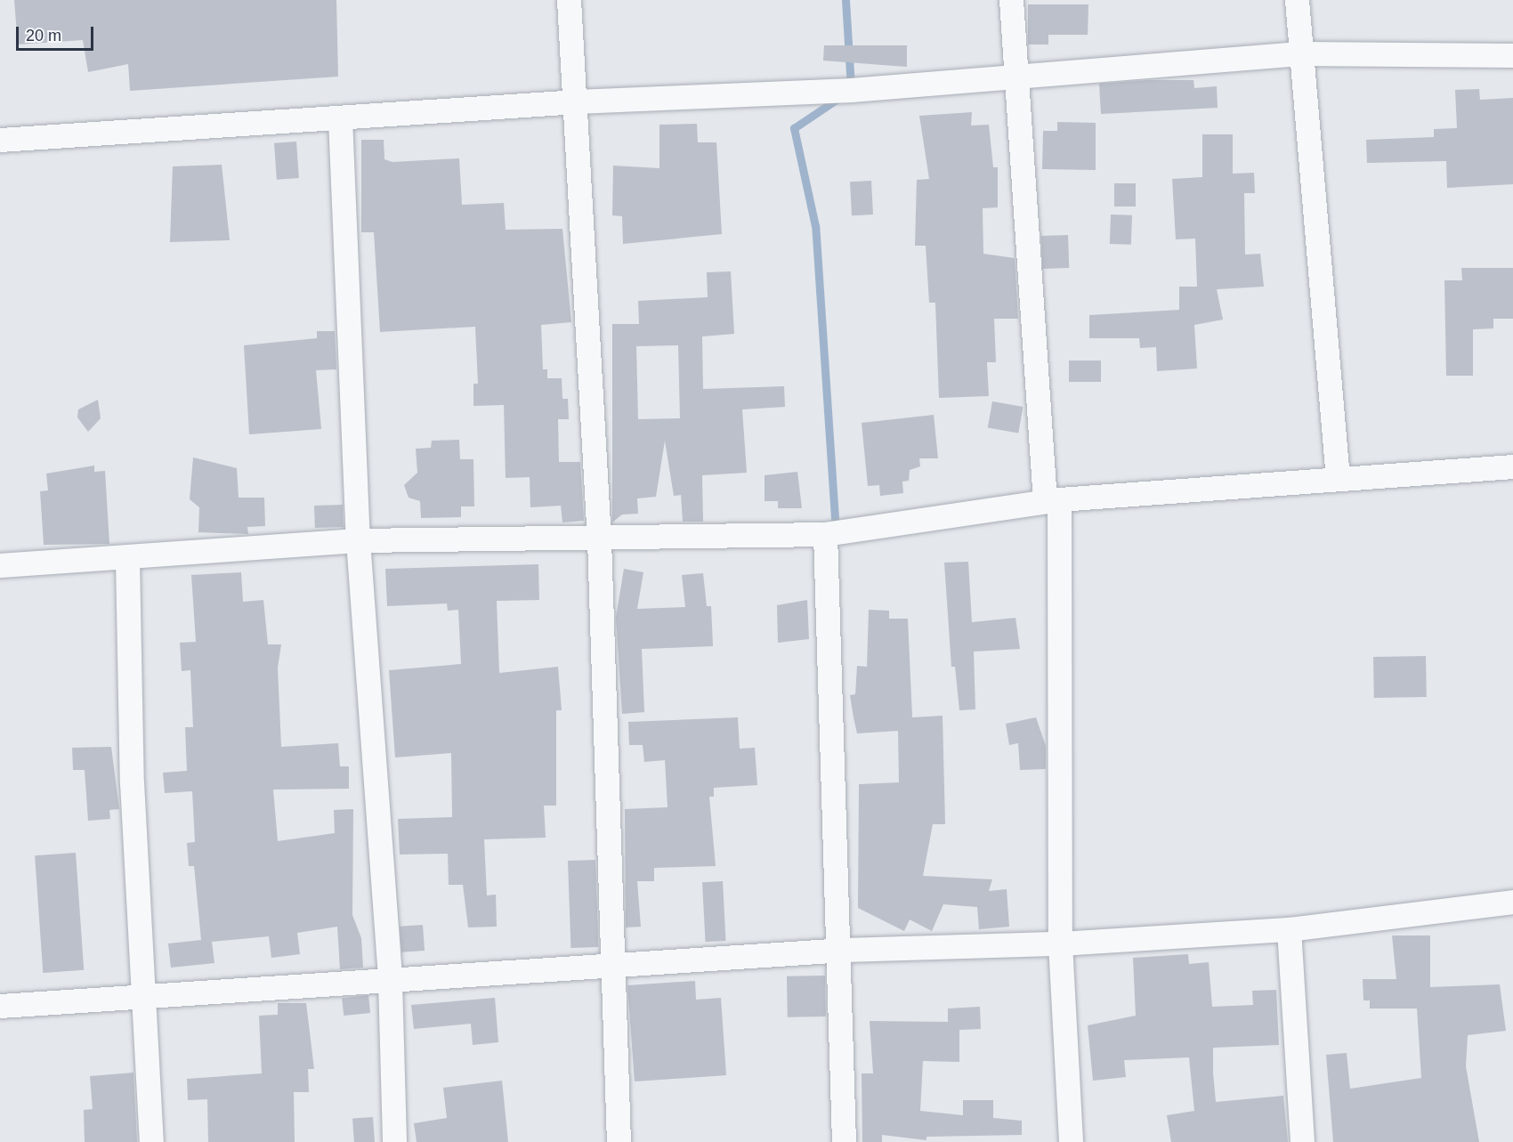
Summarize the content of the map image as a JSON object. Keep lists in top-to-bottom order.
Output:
{
  "scale_bar": "20 m"
}
